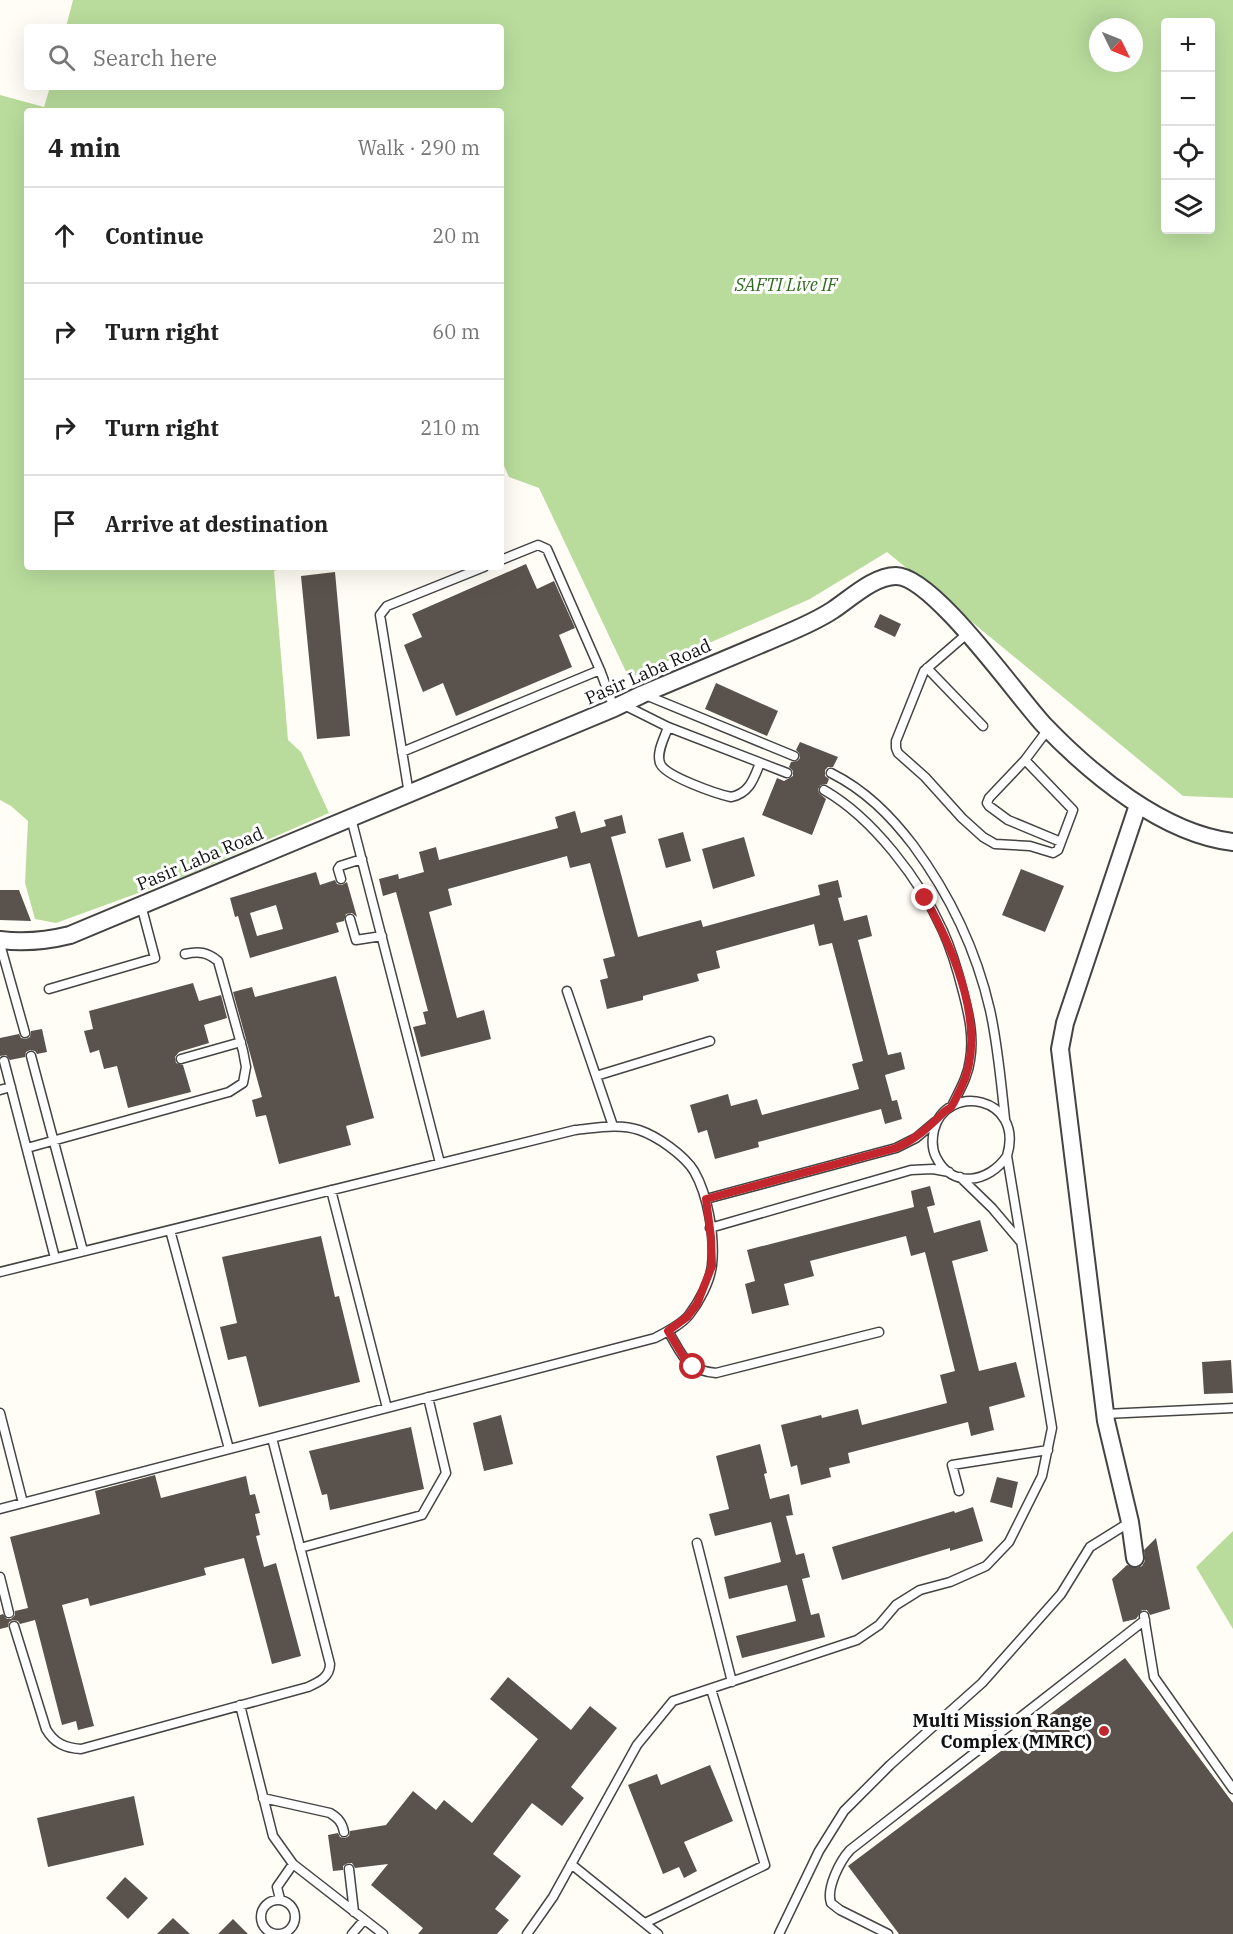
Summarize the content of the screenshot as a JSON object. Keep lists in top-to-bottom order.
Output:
{
  "streets": {
    "street": ["Pasir Laba Road"]
  },
  "parks": ["SAFTI Live IF"],
  "places": ["Multi Mission Range Complex (MMRC)"],
  "north": "bottom right",
  "page": {
    "map_buttons": ["+", "−"],
    "search": "Search here",
    "heading": ["4 min", "Walk · 290 m"],
    "list": [
      ["Continue", "20 m"],
      ["Turn right", "60 m"],
      ["Turn right", "210 m"],
      "Arrive at destination"
    ]
  }
}
